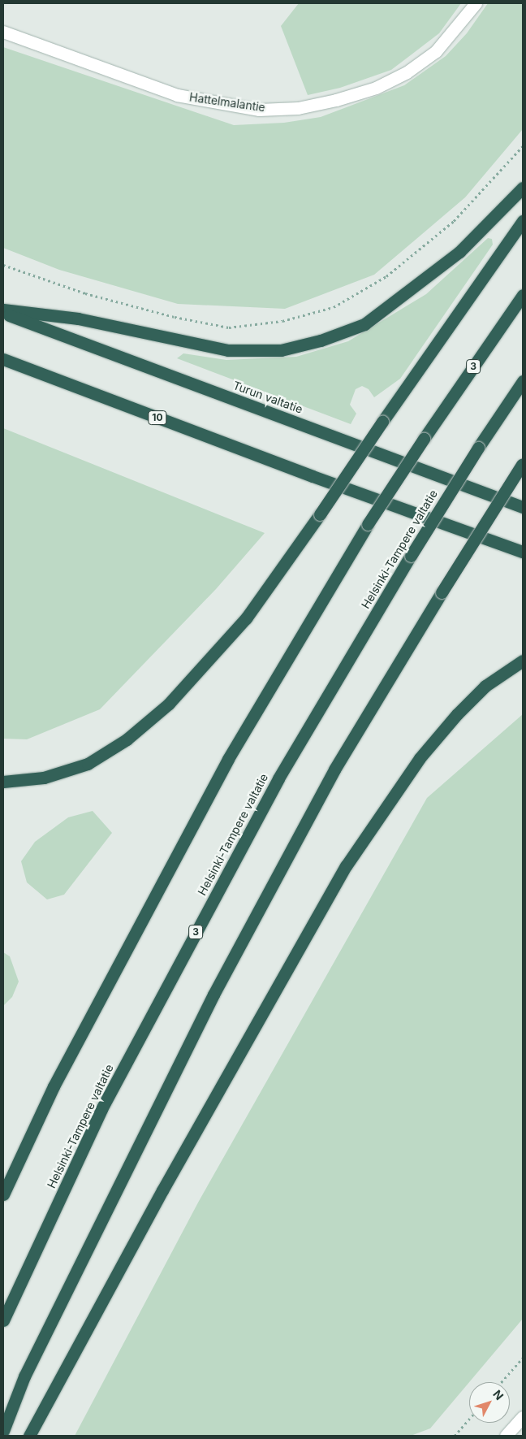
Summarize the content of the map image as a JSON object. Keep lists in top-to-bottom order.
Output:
{
  "streets": {
    "highway": [
      "3",
      "Turun valtatie",
      "10",
      "Helsinki-Tampere valtatie"
    ],
    "street": ["Hattelmalantie"]
  },
  "north": "top right"
}
